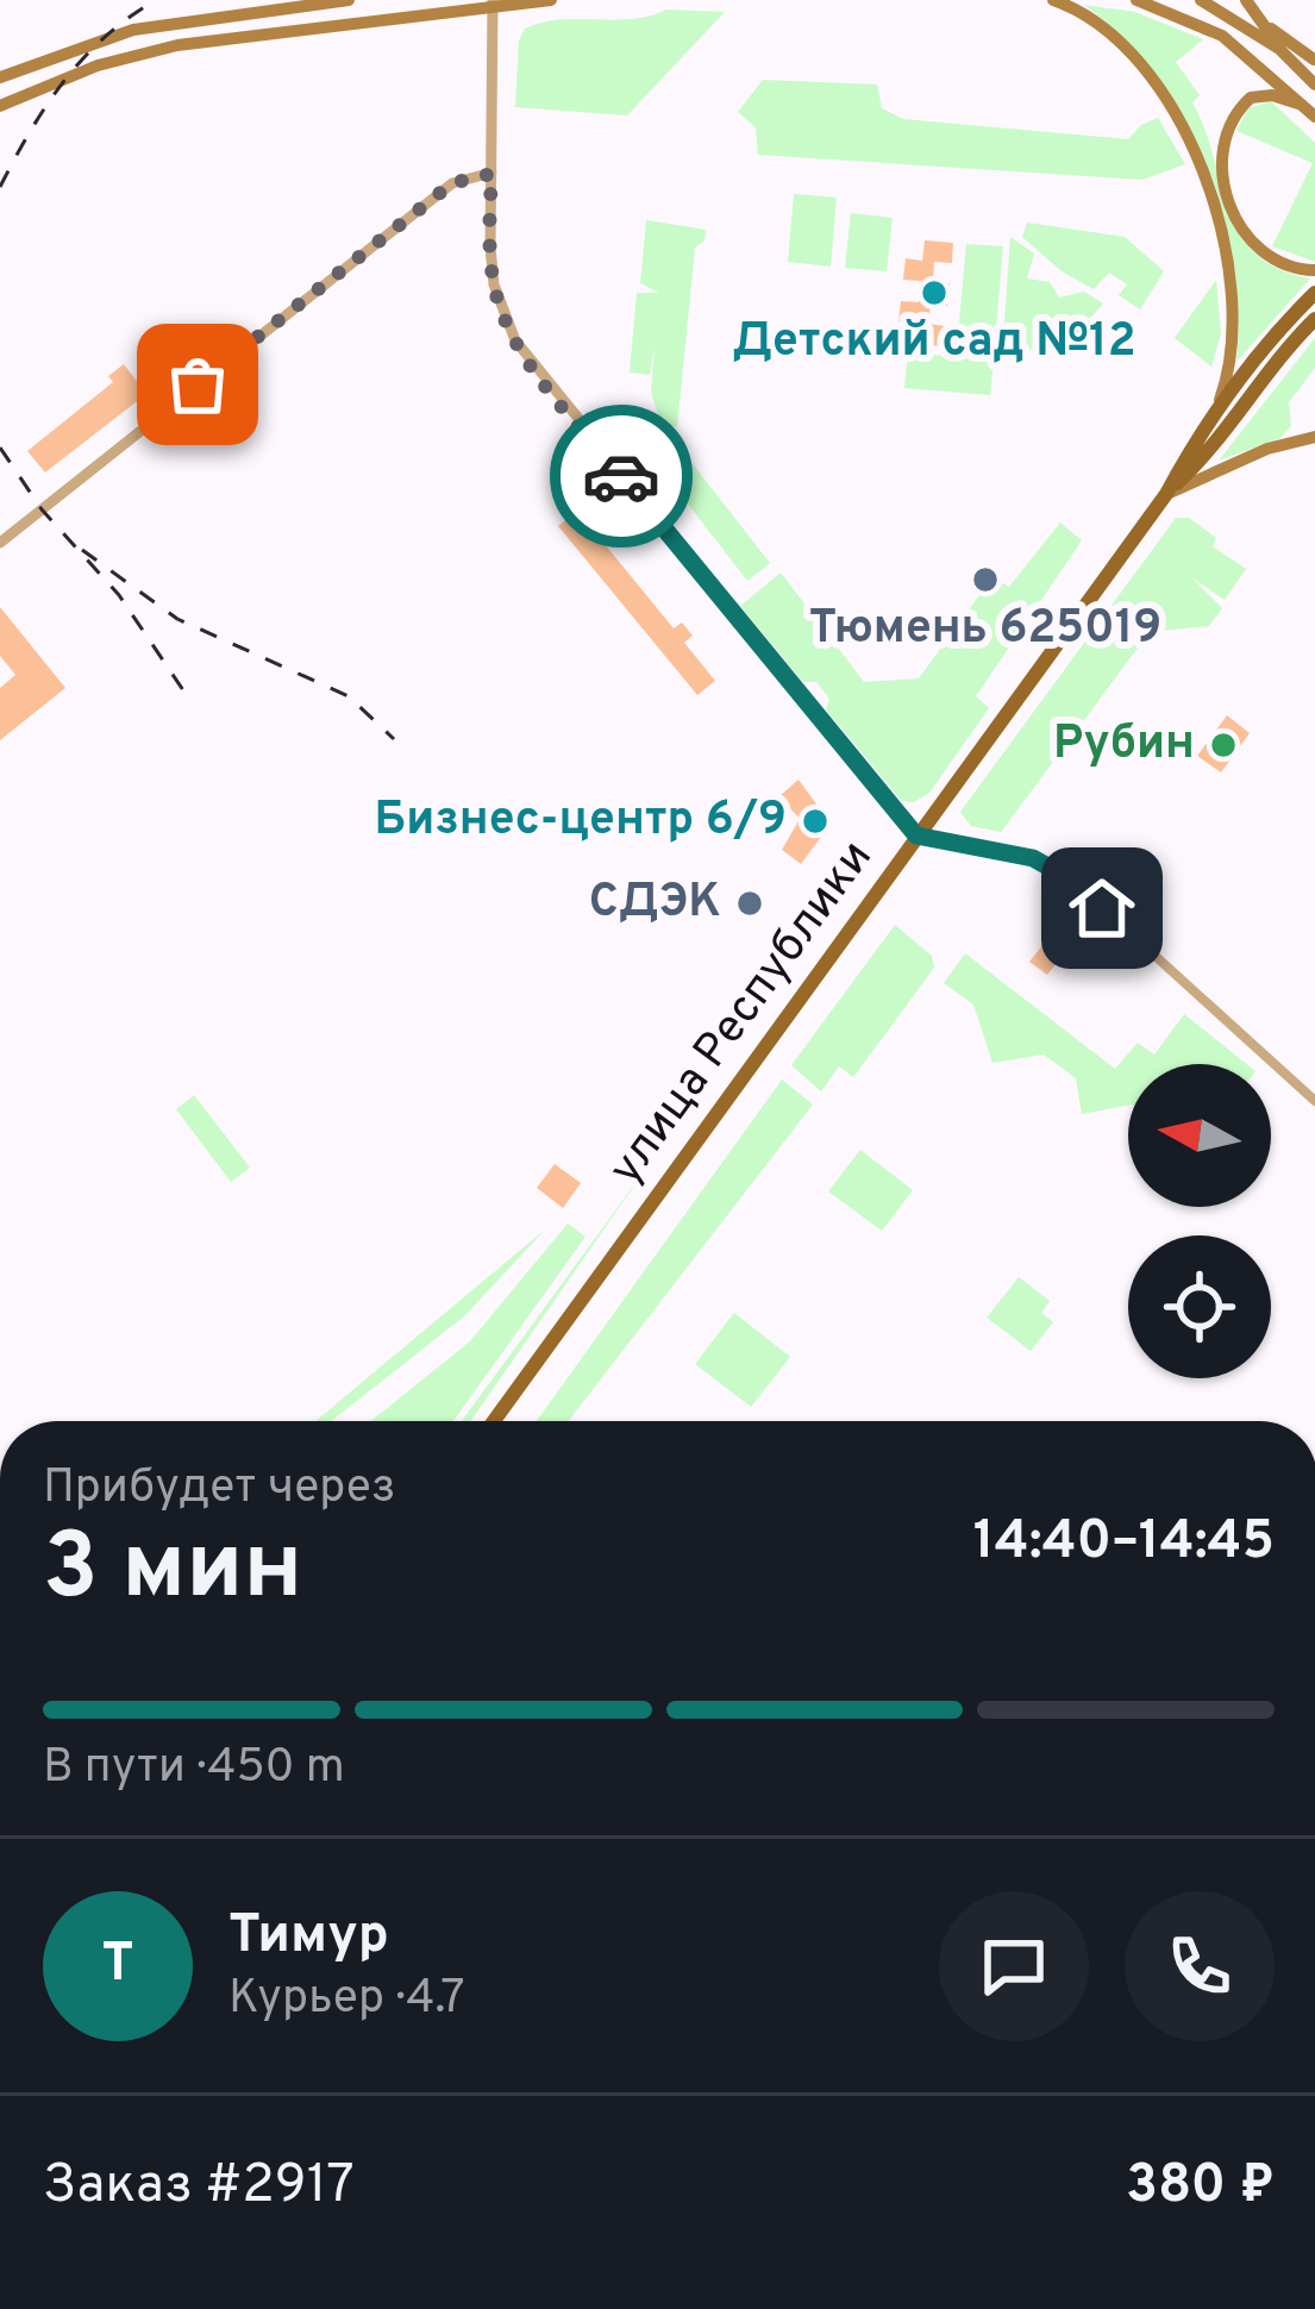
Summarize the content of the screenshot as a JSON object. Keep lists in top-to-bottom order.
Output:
{
  "streets": {
    "main road": ["улица Республики"]
  },
  "places": [
    "Детский сад №12",
    "Тюмень 625019",
    "Рубин",
    "Бизнес-центр 6/9",
    "СДЭК"
  ],
  "north": "left",
  "page": {
    "heading": ["3 мин", "Прибудет через", "14:40–14:45"],
    "panel": [
      "Тимур",
      "Курьер · 4.7",
      "Заказ #2917",
      "380 ₽"
    ],
    "bar": "В пути · 450 m",
    "round": "Т"
  }
}
